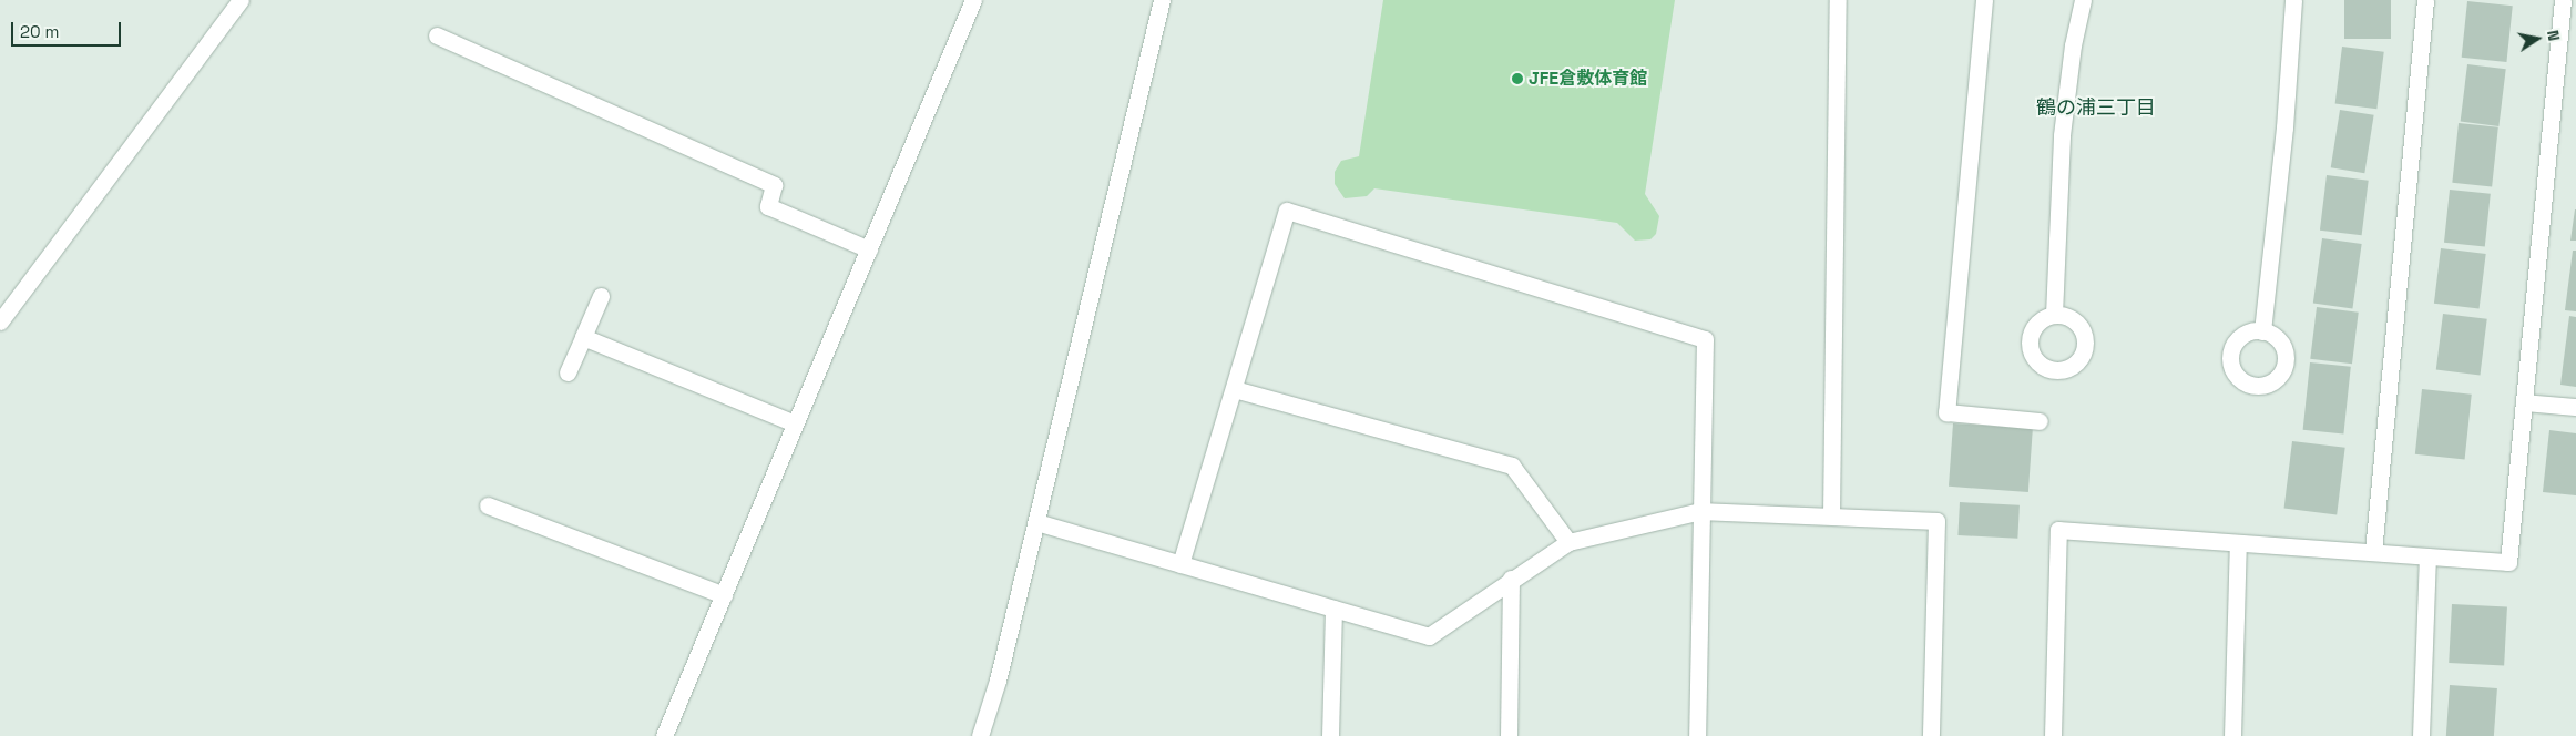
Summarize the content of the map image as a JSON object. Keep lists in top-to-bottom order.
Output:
{
  "districts": ["鶴の浦三丁目"],
  "places": ["JFE倉敷体育館"],
  "scale_bar": "20 m",
  "north": "right"
}
